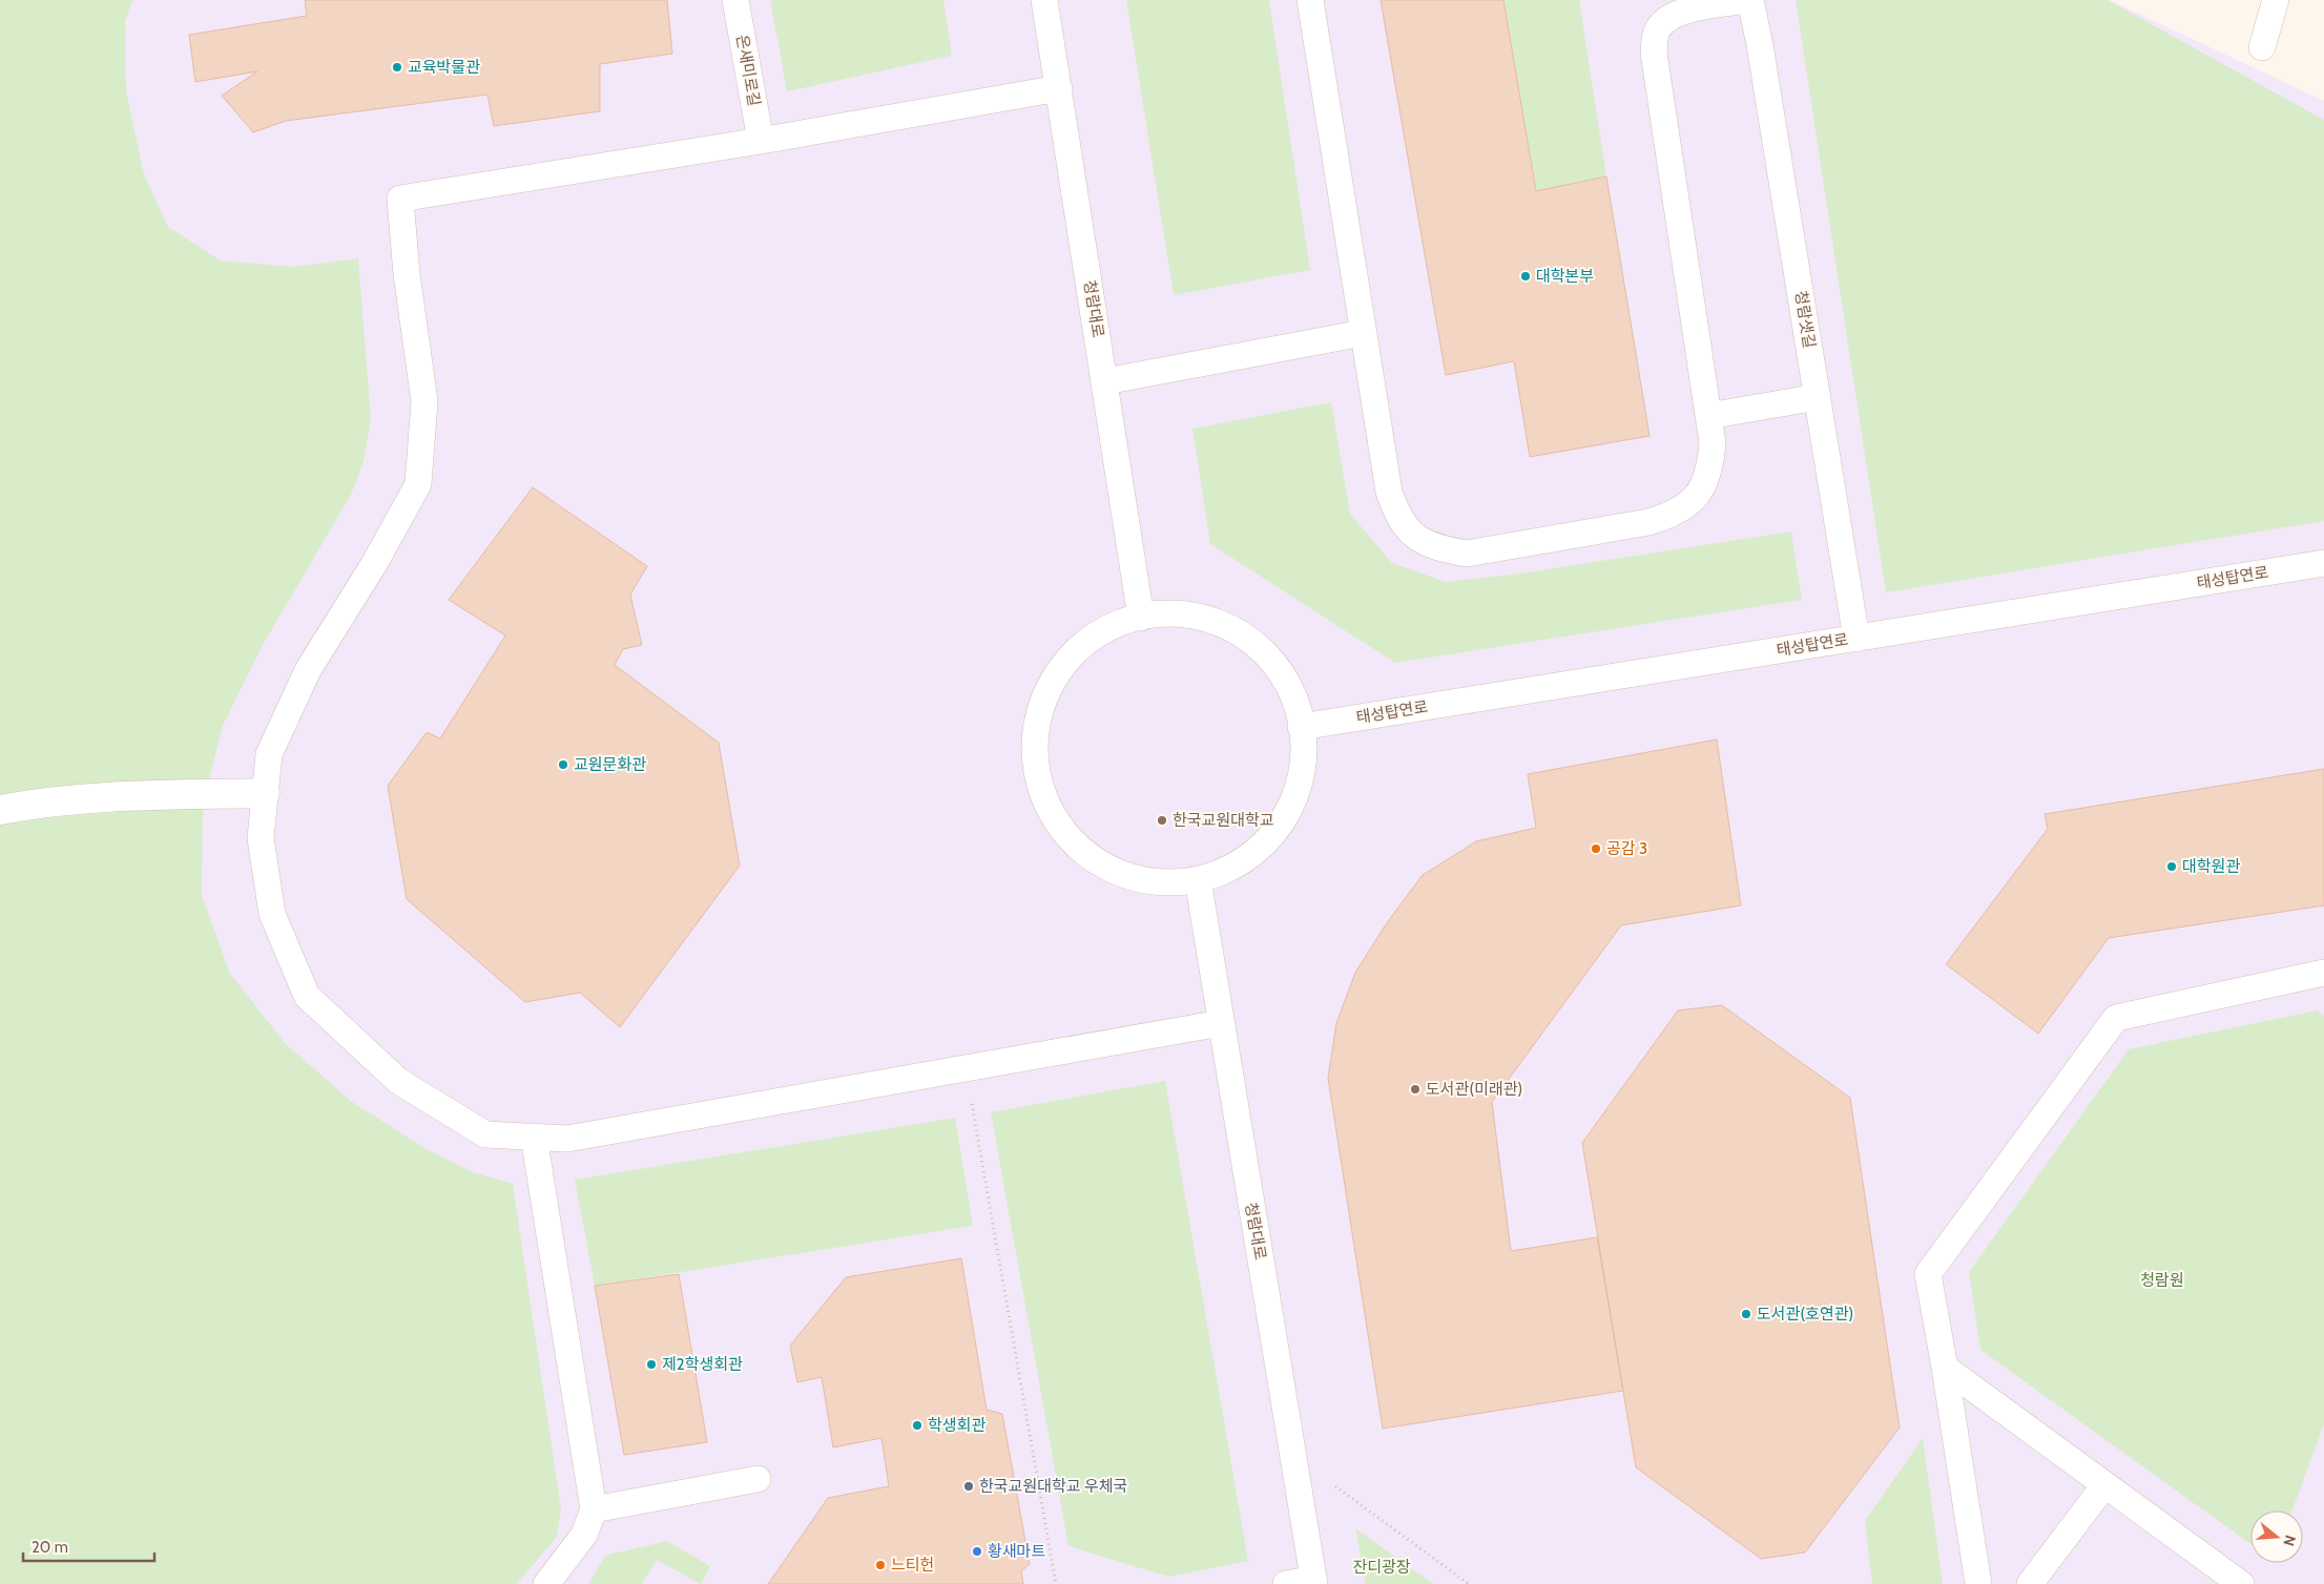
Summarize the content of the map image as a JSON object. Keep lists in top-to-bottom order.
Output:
{
  "streets": {
    "lane": [
      "온새미로길",
      "청람대로",
      "청람샛길",
      "태성탑연로"
    ]
  },
  "crossings": [
    ["청람샛길", "태성탑연로"]
  ],
  "parks": ["청람원", "잔디광장"],
  "places": [
    "교육박물관",
    "대학본부",
    "교원문화관",
    "한국교원대학교",
    "공감 3",
    "대학원관",
    "도서관(미래관)",
    "도서관(호연관)",
    "제2학생회관",
    "학생회관",
    "한국교원대학교 우체국",
    "황새마트",
    "느티헌"
  ],
  "scale_bar": "20 m",
  "north": "right"
}
